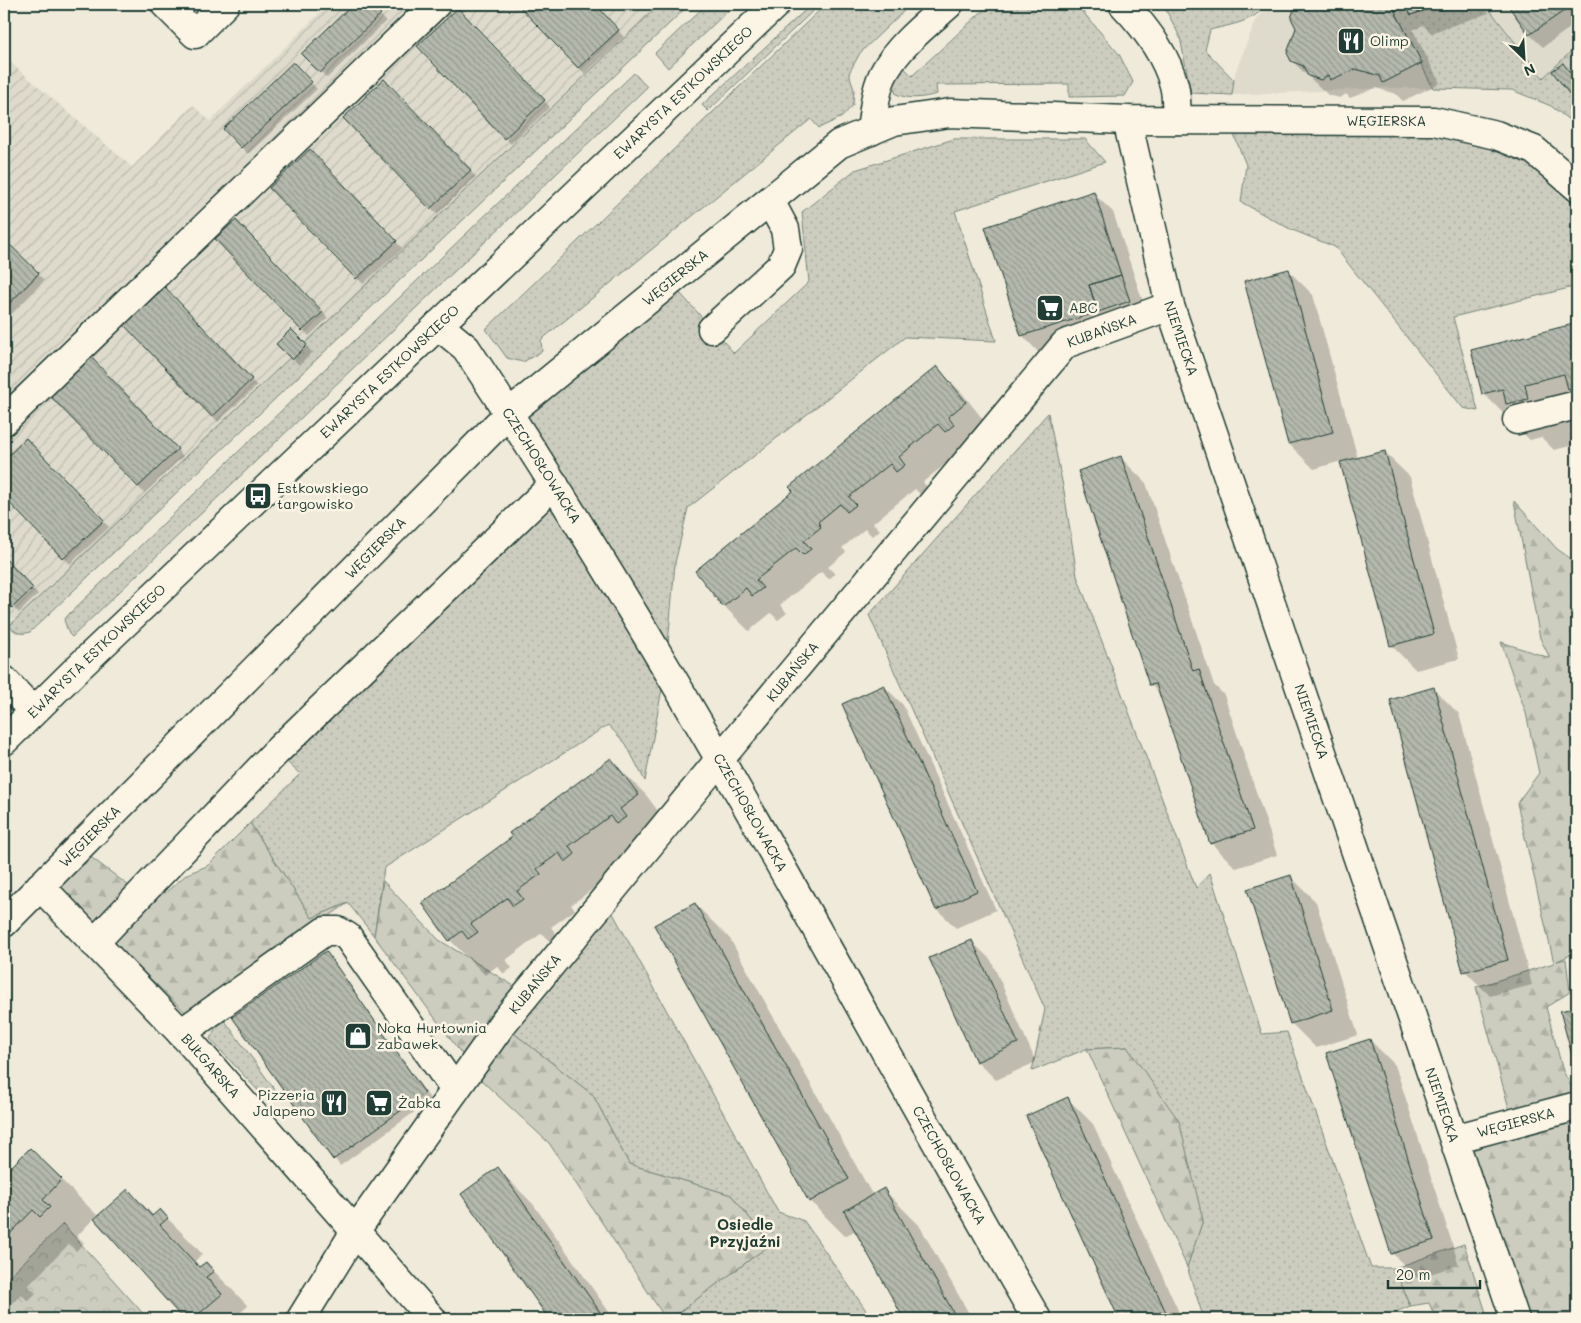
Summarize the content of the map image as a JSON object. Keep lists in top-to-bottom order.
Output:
{
  "streets": {
    "street": [
      "EWARYSTA ESTKOWSKIEGO",
      "WĘGIERSKA",
      "KUBAŃSKA",
      "NIEMIECKA",
      "CZECHOSŁOWACKA",
      "BUŁGARSKA"
    ]
  },
  "crossings": [
    ["EWARYSTA ESTKOWSKIEGO", "CZECHOSŁOWACKA"],
    ["WĘGIERSKA", "NIEMIECKA"],
    ["WĘGIERSKA", "CZECHOSŁOWACKA"],
    ["WĘGIERSKA", "BUŁGARSKA"],
    ["KUBAŃSKA", "NIEMIECKA"],
    ["KUBAŃSKA", "CZECHOSŁOWACKA"],
    ["KUBAŃSKA", "BUŁGARSKA"]
  ],
  "districts": ["Osiedle Przyjaźni"],
  "places": {
    "restaurant": ["Olimp", "Pizzeria Jalapeno"],
    "supermarket": ["ABC", "Żabka"],
    "bus stop": ["Estkowskiego targowisko"],
    "shop": ["Noka Hurtownia zabawek"]
  },
  "scale_bar": "20 m",
  "north": "bottom right"
}
